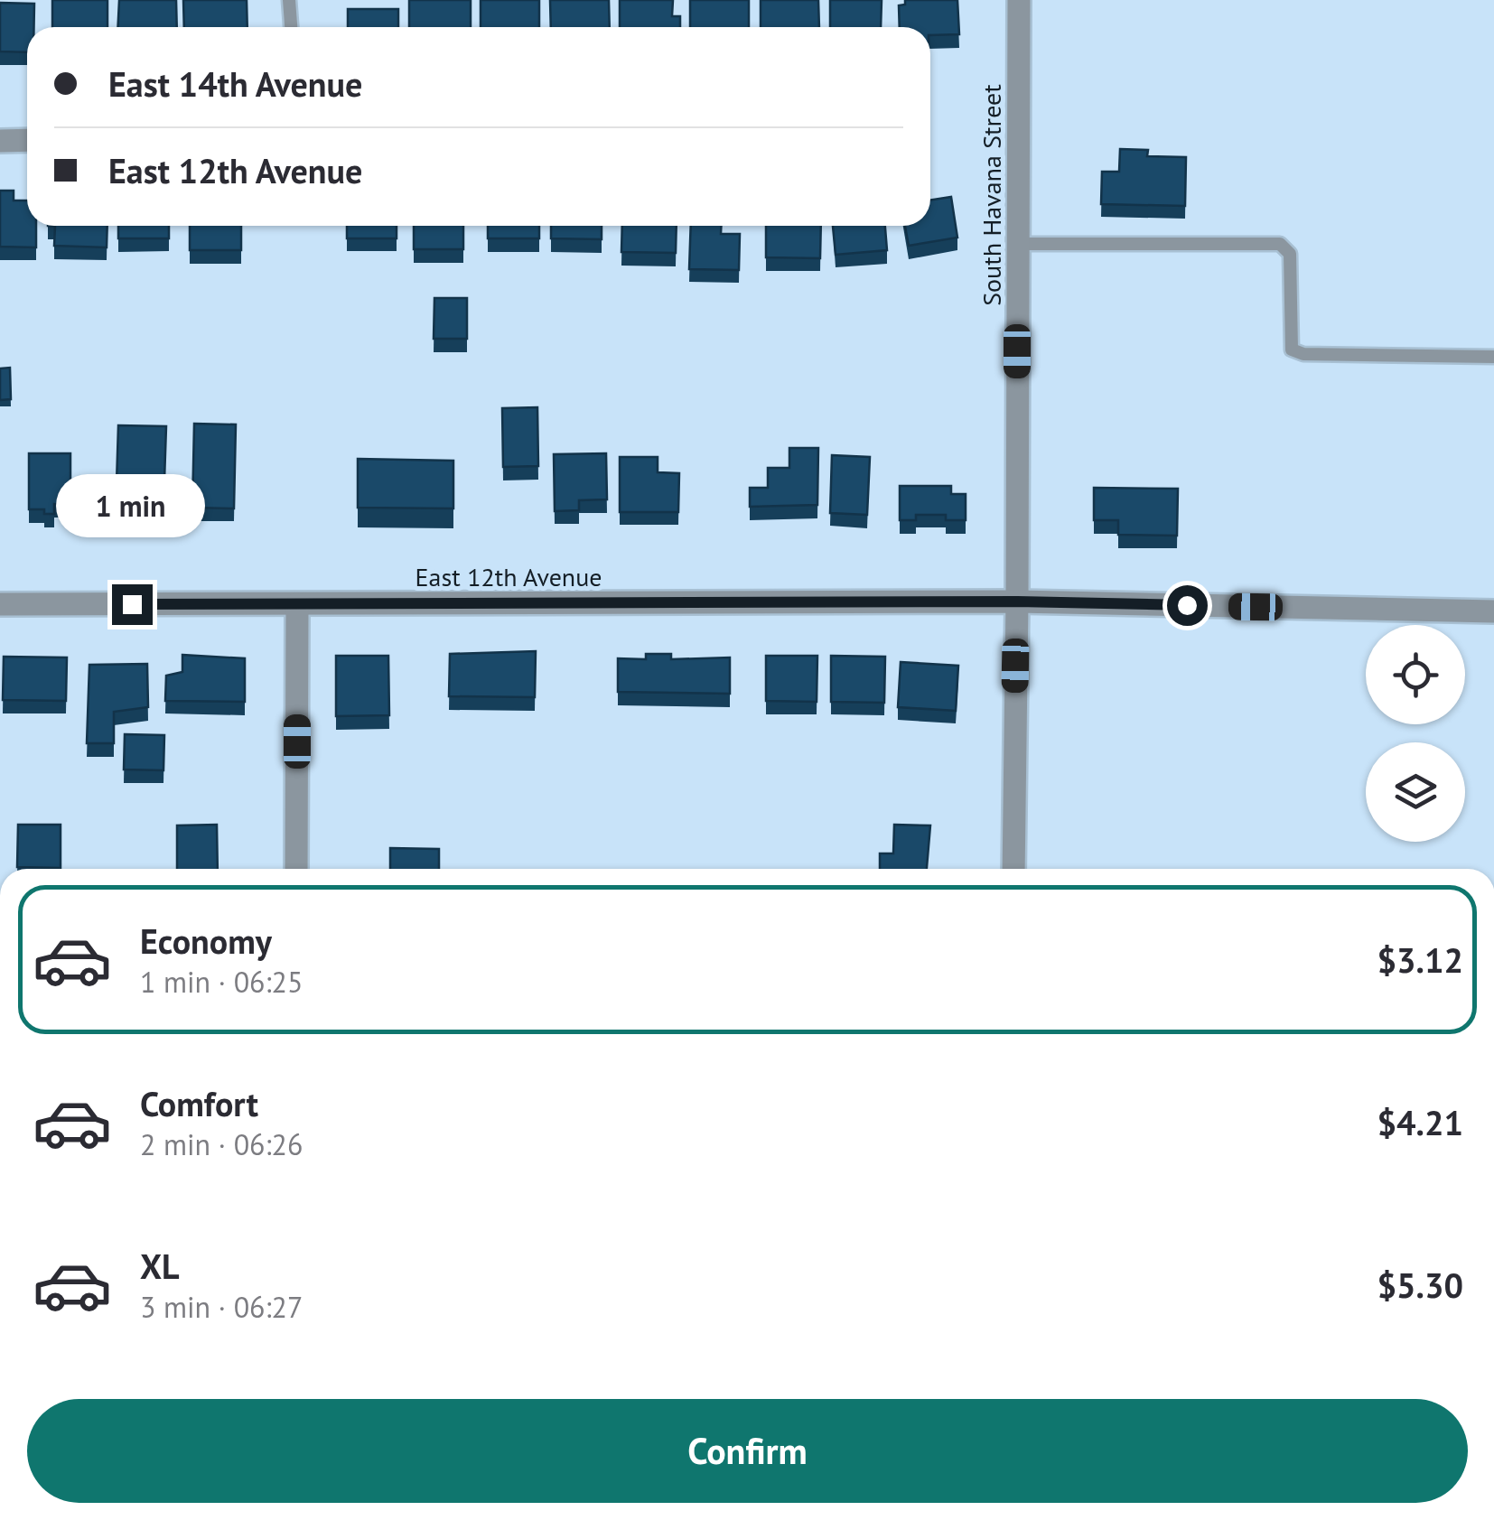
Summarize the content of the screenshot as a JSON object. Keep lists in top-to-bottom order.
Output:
{
  "streets": {
    "street": ["South Havana Street", "East 12th Avenue"]
  },
  "crossings": [
    ["South Havana Street", "East 12th Avenue"]
  ],
  "page": {
    "banner": ["East 14th Avenue", "East 12th Avenue"],
    "bubble": "1 min",
    "list": [
      {
        "name": "Economy",
        "note": "1 min · 06:25",
        "value": "$3.12"
      },
      {
        "name": "Comfort",
        "note": "2 min · 06:26",
        "value": "$4.21"
      },
      {
        "name": "XL",
        "note": "3 min · 06:27",
        "value": "$5.30"
      }
    ],
    "buttons": "Confirm"
  }
}
